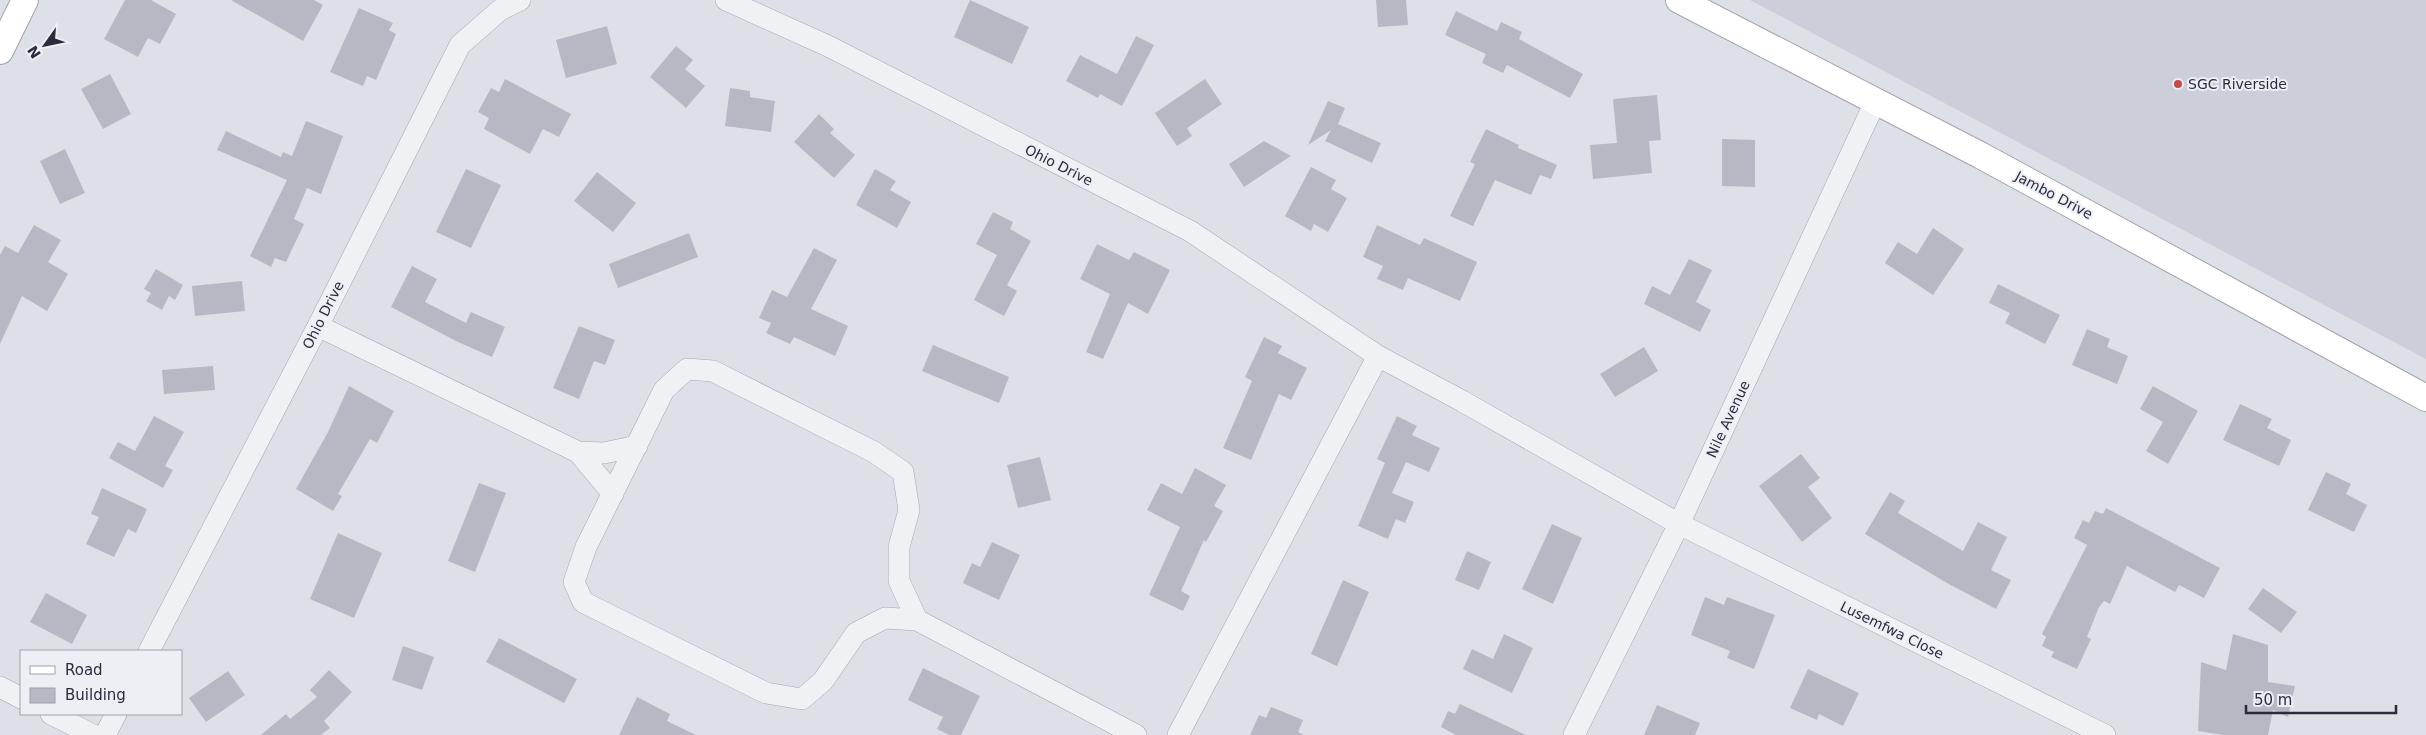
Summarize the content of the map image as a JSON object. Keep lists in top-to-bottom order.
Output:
{
  "streets": {
    "main road": ["Jambo Drive"],
    "street": ["Ohio Drive", "Nile Avenue", "Lusemfwa Close"]
  },
  "crossings": [
    ["Ohio Drive", "Nile Avenue"],
    ["Ohio Drive", "Lusemfwa Close"],
    ["Jambo Drive", "Nile Avenue"],
    ["Nile Avenue", "Lusemfwa Close"]
  ],
  "places": ["SGC Riverside"],
  "legend": ["Road", "Building"],
  "scale_bar": "50 m",
  "north": "bottom left"
}
